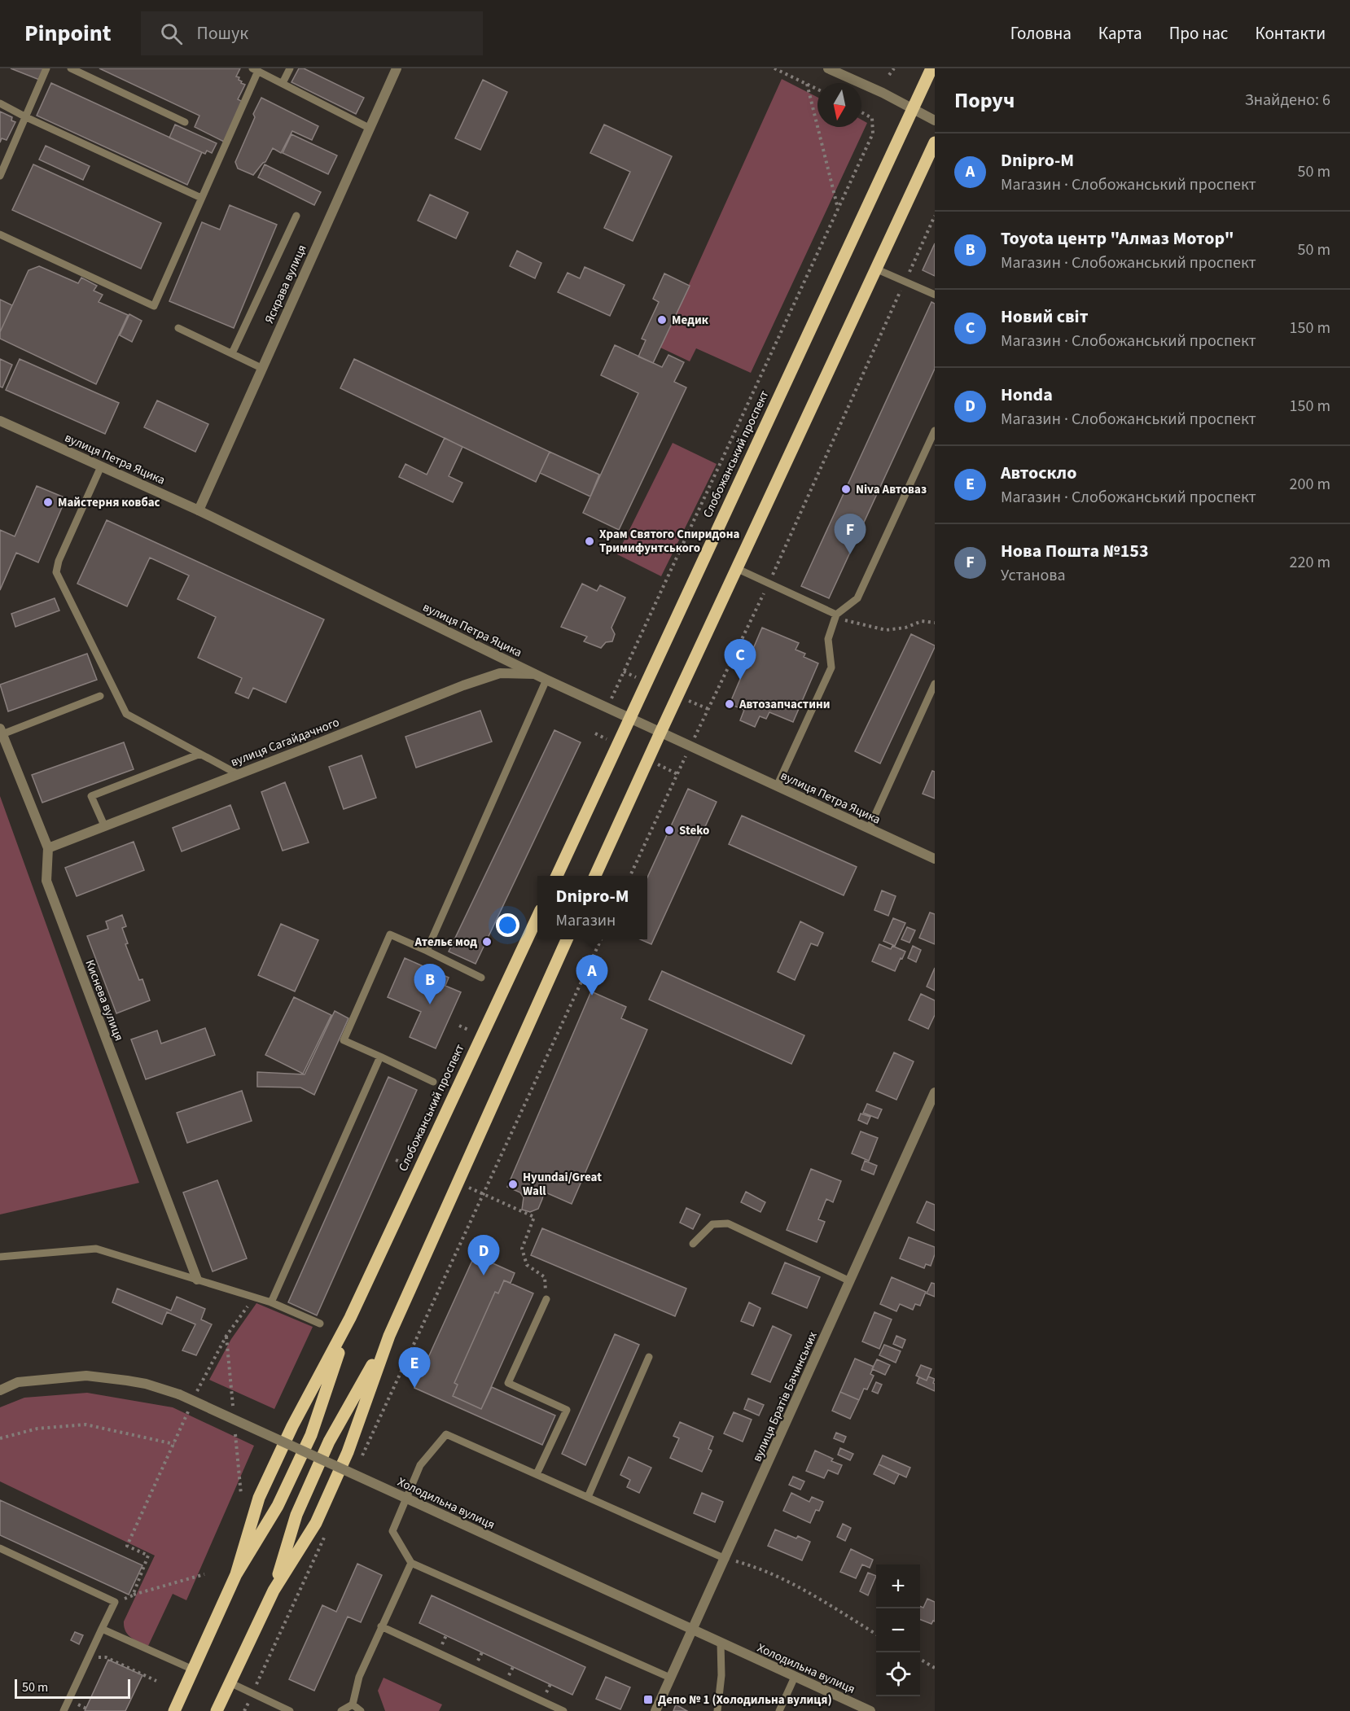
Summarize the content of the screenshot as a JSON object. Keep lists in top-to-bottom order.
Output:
{
  "streets": {
    "main road": ["Слобожанський проспект"],
    "street": [
      "Яскрава вулиця",
      "вулиця Петра Яцика",
      "вулиця Сагайдачного",
      "Киснева вулиця",
      "вулиця Братів Бачинських",
      "Холодильна вулиця"
    ]
  },
  "crossings": [
    ["Яскрава вулиця", "вулиця Петра Яцика"],
    ["Слобожанський проспект", "вулиця Петра Яцика"],
    ["вулиця Петра Яцика", "вулиця Сагайдачного"],
    ["вулиця Сагайдачного", "Киснева вулиця"],
    ["вулиця Братів Бачинських", "Холодильна вулиця"]
  ],
  "places": {
    "other": [
      "Медик",
      "Niva Автоваз",
      "Майстерня ковбас",
      "Храм Святого Спиридона Тримифунтського",
      "Автозапчастини",
      "Steko",
      "Ательє мод",
      "Hyundai/Great Wall"
    ],
    "transit": ["Депо № 1 (Холодильна вулиця)"]
  },
  "scale_bar": "50 m",
  "north": "bottom",
  "page": {
    "header": "Pinpoint",
    "search": "Пошук",
    "nav": [
      "Головна",
      "Карта",
      "Про нас",
      "Контакти"
    ],
    "heading": ["Поруч", "Знайдено: 6"],
    "list": [
      {
        "mark": "A",
        "name": "Dnipro-M",
        "note": "Магазин · Слобожанський проспект",
        "value": "50 m"
      },
      {
        "mark": "B",
        "name": "Toyota центр \"Алмаз Мотор\"",
        "note": "Магазин · Слобожанський проспект",
        "value": "50 m"
      },
      {
        "mark": "C",
        "name": "Новий світ",
        "note": "Магазин · Слобожанський проспект",
        "value": "150 m"
      },
      {
        "mark": "D",
        "name": "Honda",
        "note": "Магазин · Слобожанський проспект",
        "value": "150 m"
      },
      {
        "mark": "E",
        "name": "Автоскло",
        "note": "Магазин · Слобожанський проспект",
        "value": "200 m"
      },
      {
        "mark": "F",
        "name": "Нова Пошта №153",
        "note": "Установа",
        "value": "220 m"
      }
    ],
    "pins": [
      "F",
      "C",
      "A",
      "B",
      "D",
      "E"
    ],
    "popup": ["Dnipro-M", "Магазин"],
    "map_buttons": ["+", "−"],
    "scale": "50 m"
  }
}
